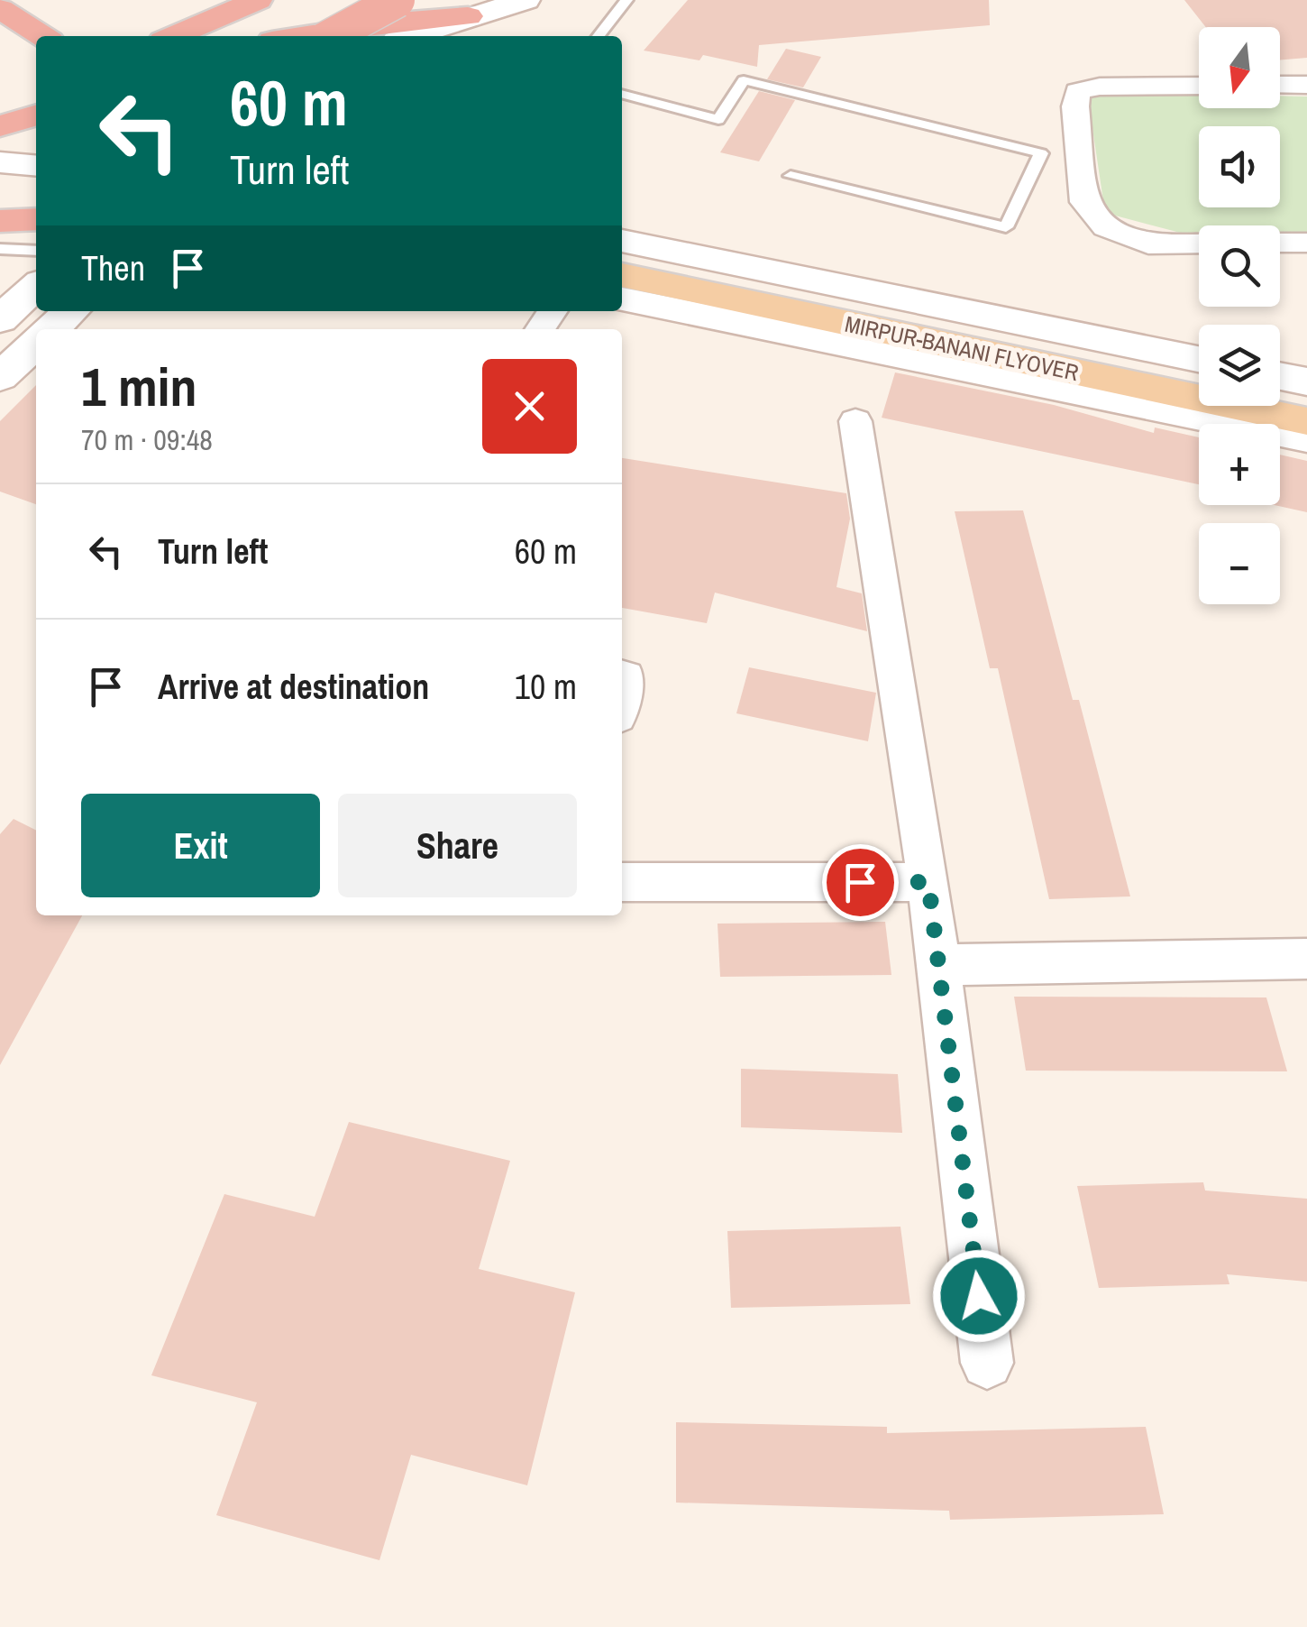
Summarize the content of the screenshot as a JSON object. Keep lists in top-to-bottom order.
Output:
{
  "streets": {
    "main road": ["MIRPUR-BANANI FLYOVER"]
  },
  "north": "bottom",
  "page": {
    "map_buttons": ["+", "−"],
    "turn": ["60 m", "Turn left"],
    "then": "Then",
    "heading": ["1 min", "70 m · 09:48"],
    "list": [
      {
        "name": "Turn left",
        "value": "60 m"
      },
      {
        "name": "Arrive at destination",
        "value": "10 m"
      }
    ],
    "buttons": ["Exit", "Share"]
  }
}
